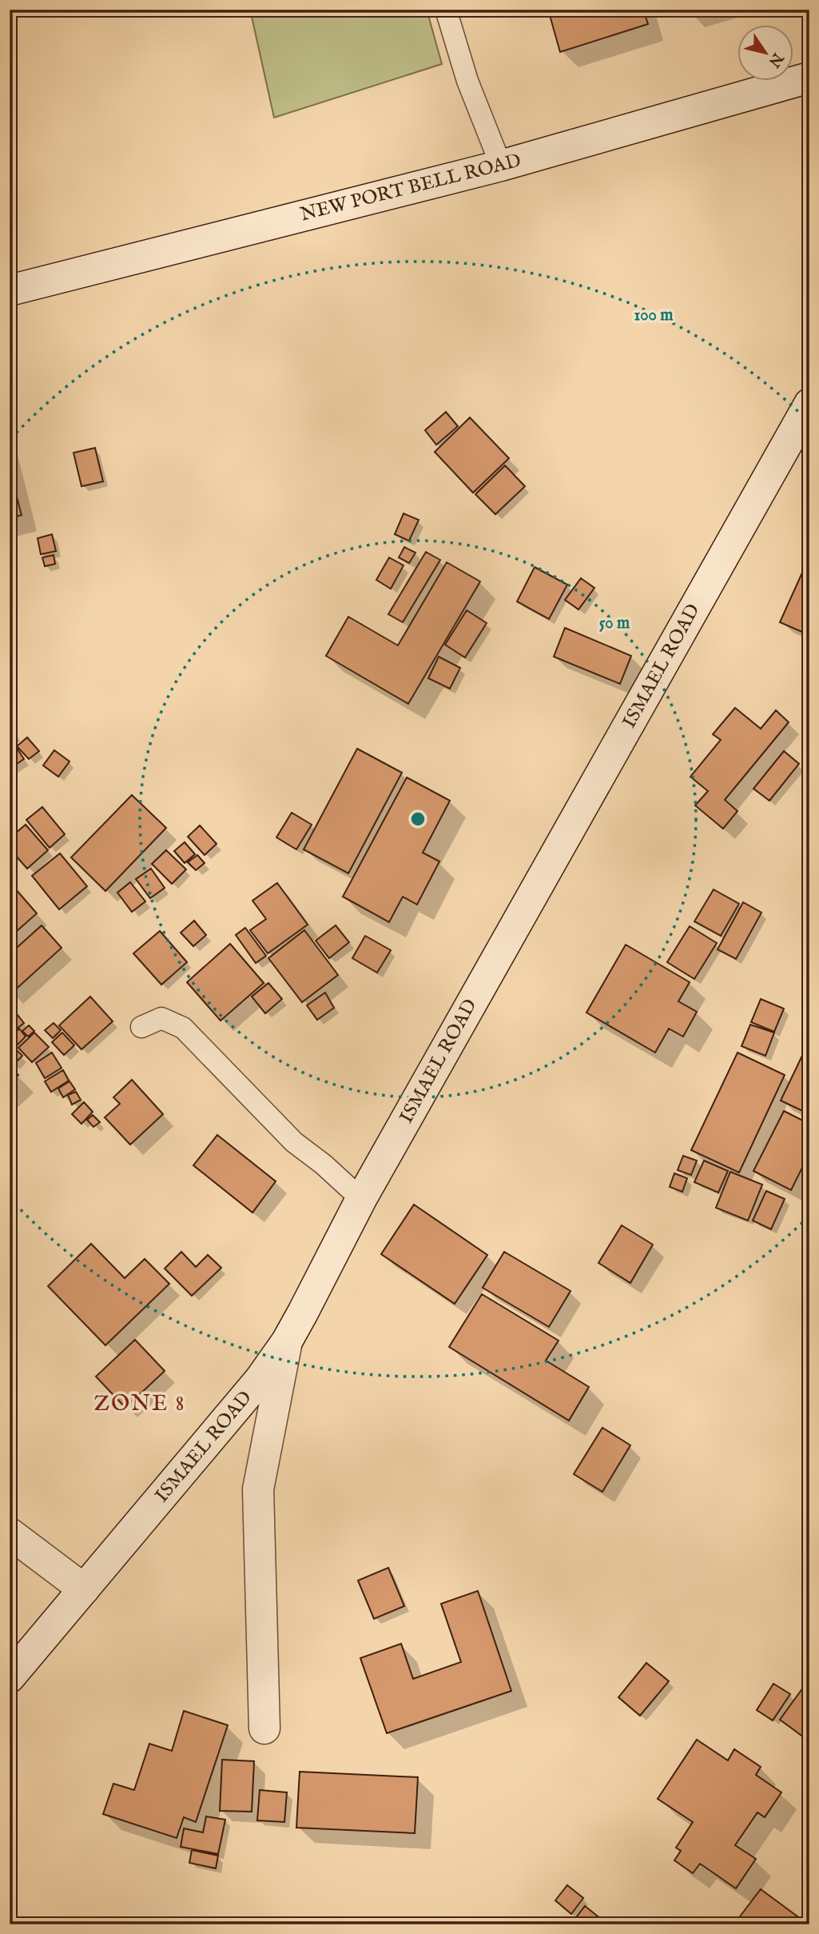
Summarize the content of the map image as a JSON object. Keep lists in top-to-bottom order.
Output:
{
  "streets": {
    "street": ["NEW PORT BELL ROAD", "ISMAEL ROAD"]
  },
  "districts": ["ZONE 8"],
  "north": "bottom right",
  "rings": ["100 m", "50 m"]
}
